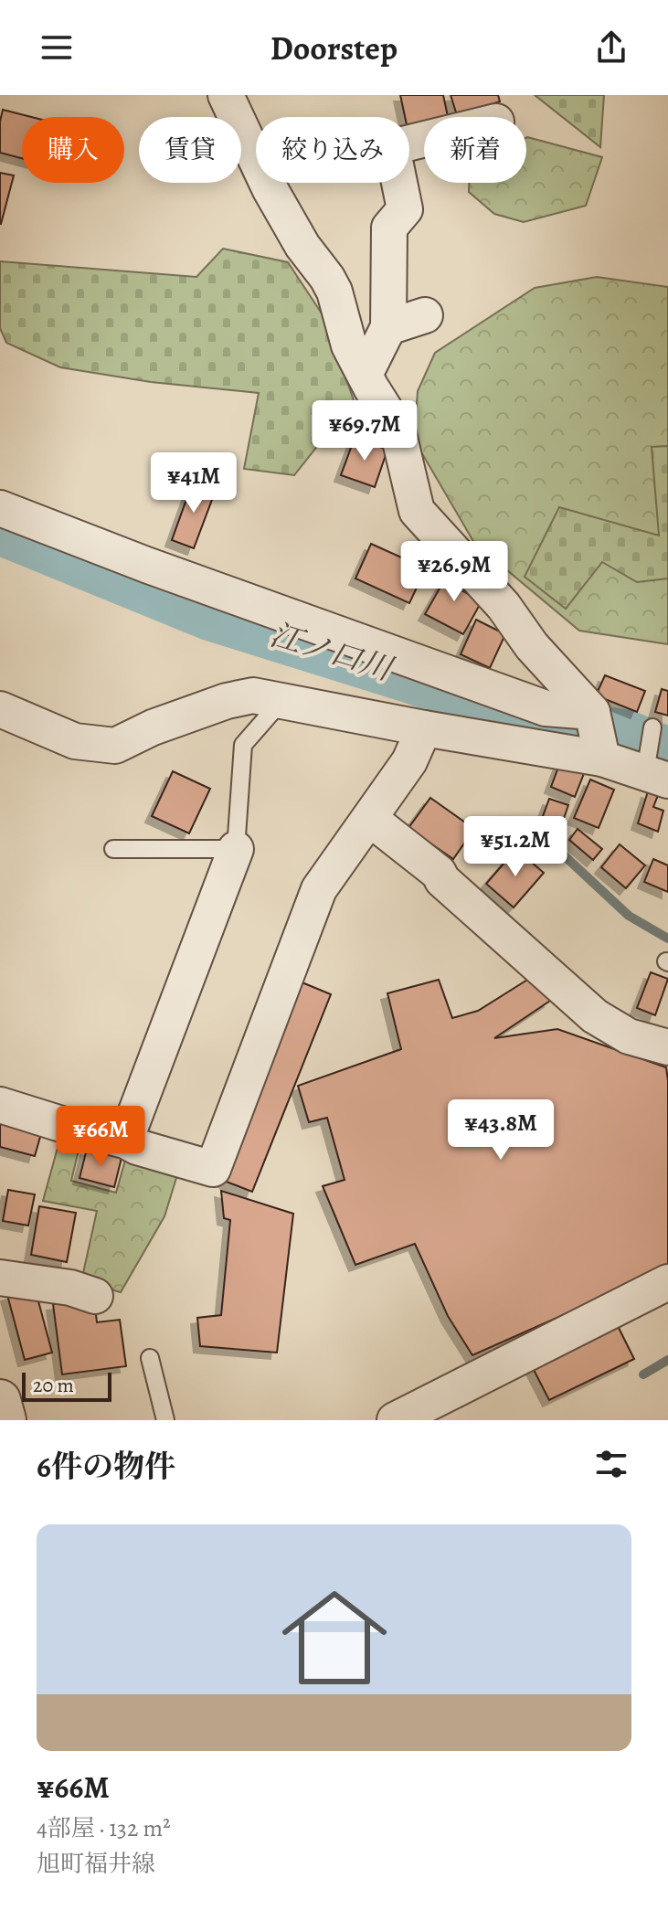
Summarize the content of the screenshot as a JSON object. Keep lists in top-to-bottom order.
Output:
{
  "water": ["江ノ口川"],
  "scale_bar": "20 m",
  "page": {
    "header": "Doorstep",
    "chip": [
      "購入",
      "賃貸",
      "絞り込み",
      "新着"
    ],
    "price": [
      "¥69.7M",
      "¥41M",
      "¥26.9M",
      "¥51.2M",
      "¥43.8M",
      "¥66M"
    ],
    "scale": "20 m",
    "heading": "6件の物件",
    "list": [
      {
        "name": "¥66M",
        "note": "4部屋 · 132 m² · 旭町福井線"
      }
    ]
  }
}
